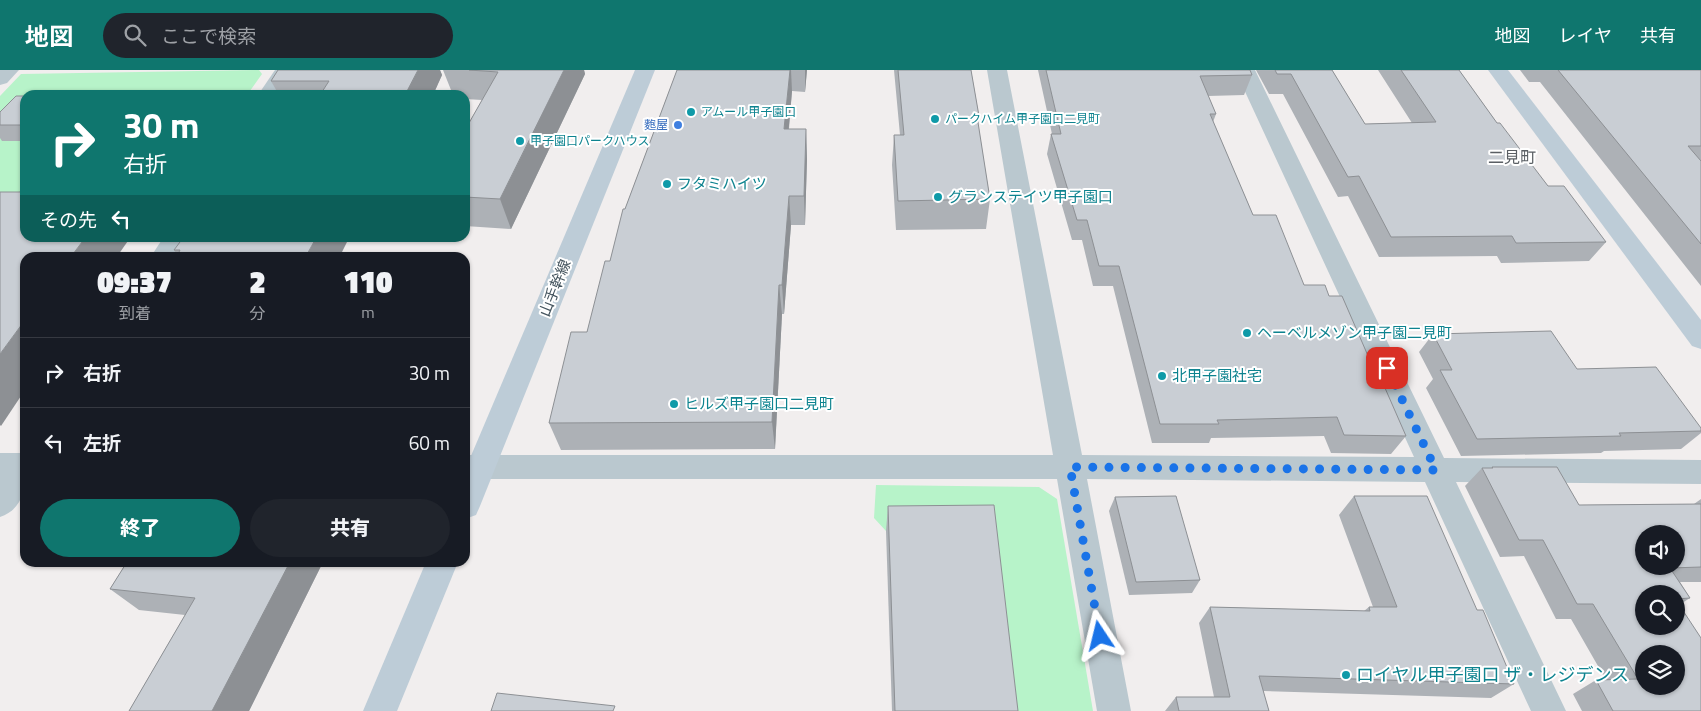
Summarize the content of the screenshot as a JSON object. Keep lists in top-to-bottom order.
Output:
{
  "streets": {
    "street": ["山手幹線"]
  },
  "districts": ["二見町"],
  "places": [
    "アムール甲子園口",
    "パークハイム甲子園口二見町",
    "麭屋",
    "甲子園口パークハウス",
    "フタミハイツ",
    "グランステイツ甲子園口",
    "ヘーベルメゾン甲子園二見町",
    "北甲子園社宅",
    "ヒルズ甲子園口二見町",
    "ロイヤル甲子園口 ザ・レジデンス"
  ],
  "page": {
    "header": "地図",
    "search": "ここで検索",
    "nav": ["地図", "レイヤ", "共有"],
    "turn": ["30 m", "右折"],
    "then": "その先",
    "eta": [
      "09:37",
      "到着",
      "2",
      "分",
      "110",
      "m"
    ],
    "list": [
      {
        "name": "右折",
        "value": "30 m"
      },
      {
        "name": "左折",
        "value": "60 m"
      }
    ],
    "buttons": ["終了", "共有"]
  }
}
